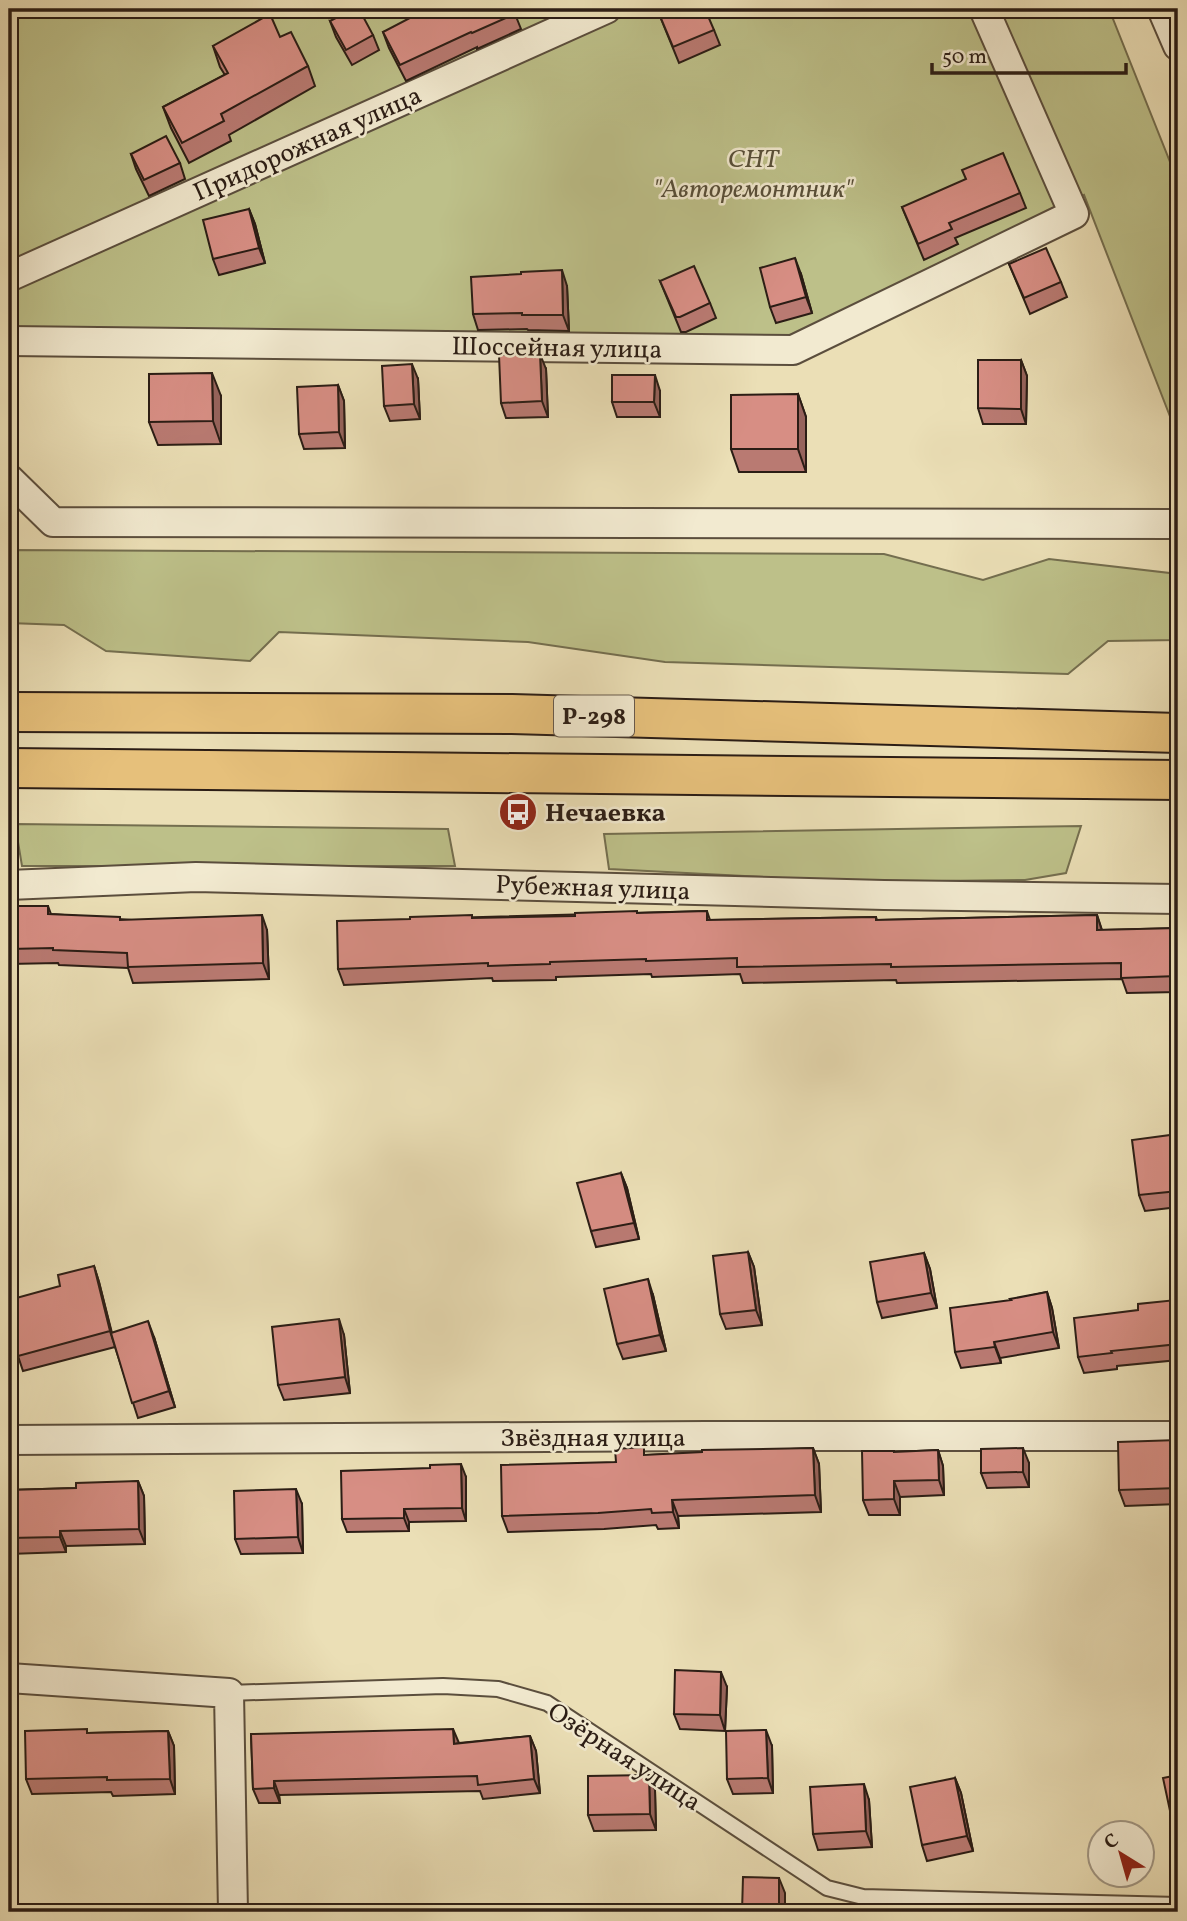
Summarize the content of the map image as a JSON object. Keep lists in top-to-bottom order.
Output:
{
  "streets": {
    "highway": ["Р-298"],
    "street": [
      "Придорожная улица",
      "Шоссейная улица",
      "Рубежная улица",
      "Звёздная улица",
      "Озёрная улица"
    ]
  },
  "parks": ["СНТ \"Авторемонтник\""],
  "places": {
    "bus stop": ["Нечаевка"]
  },
  "scale_bar": "50 m",
  "north": "top left"
}
